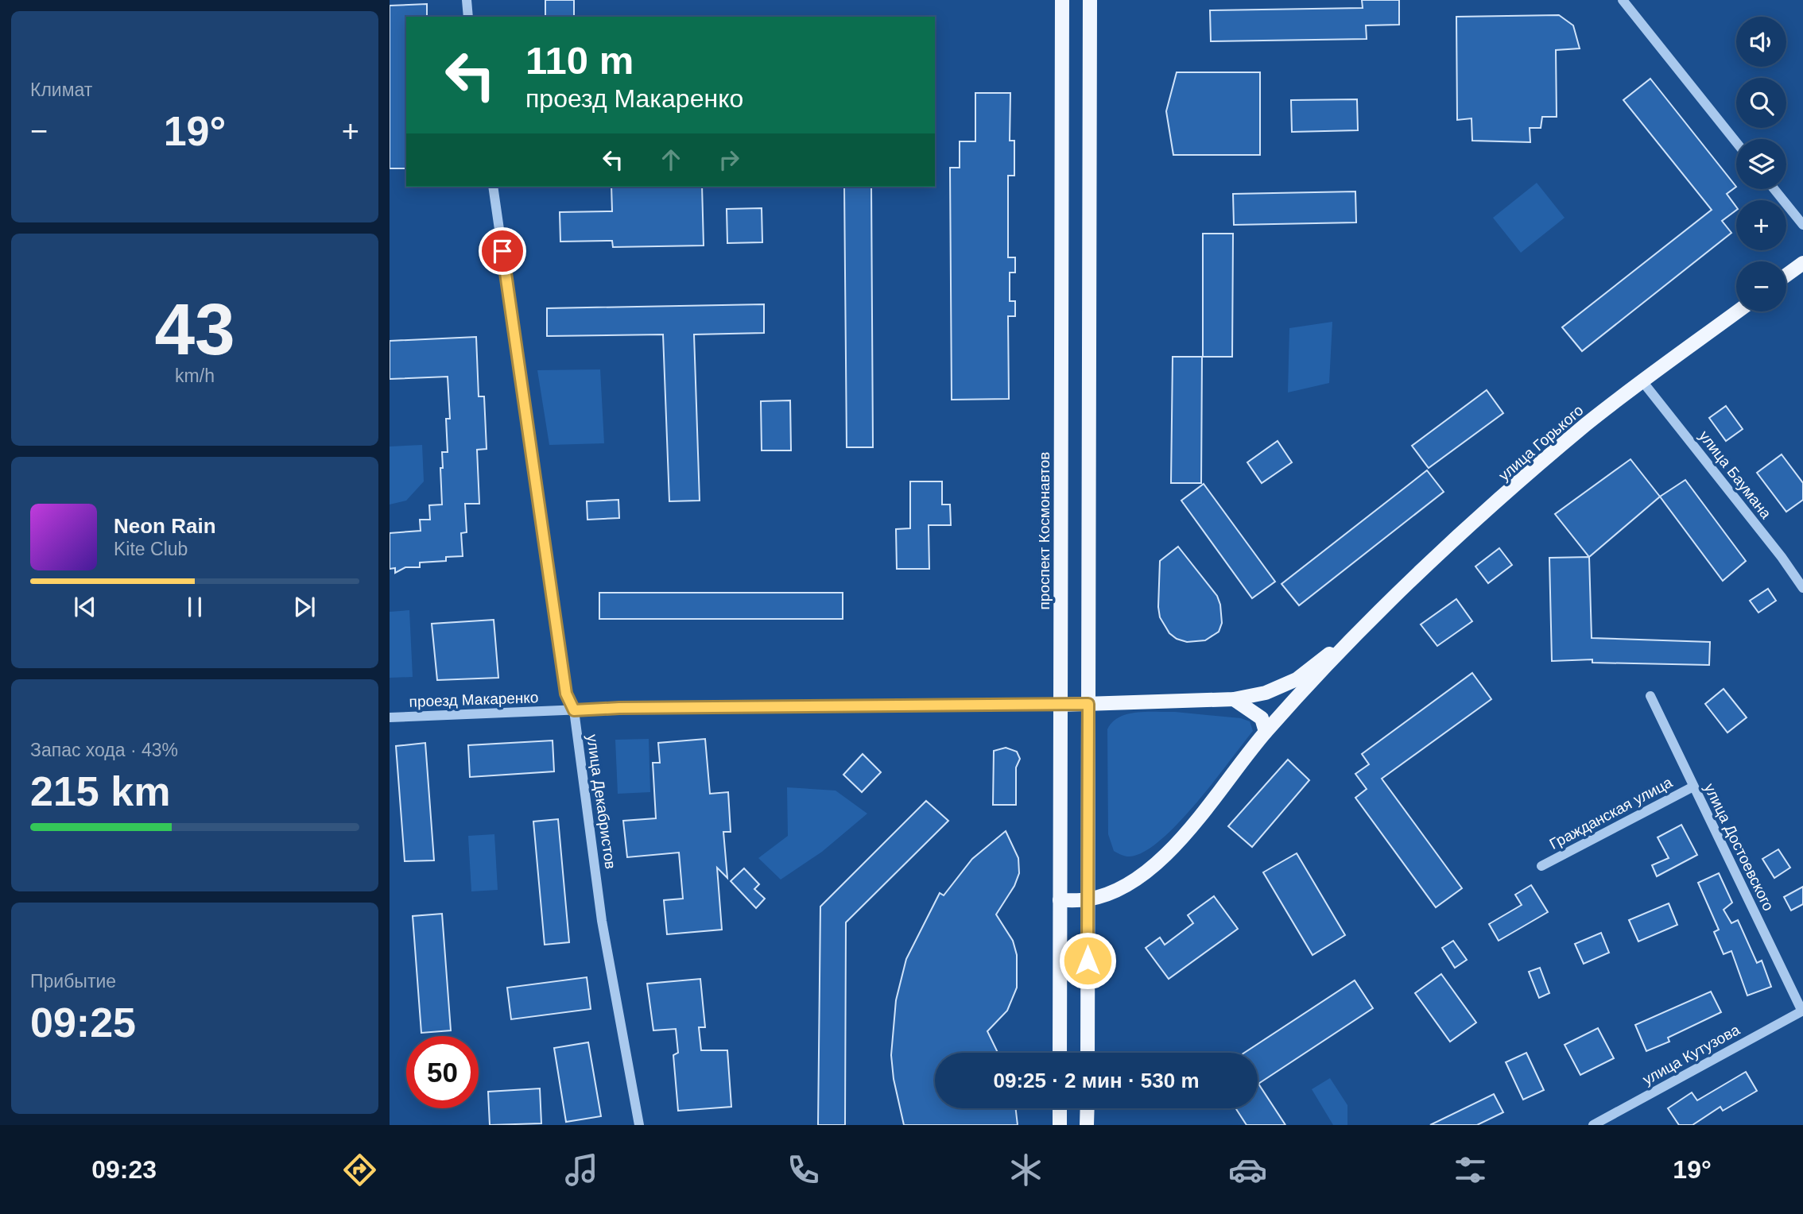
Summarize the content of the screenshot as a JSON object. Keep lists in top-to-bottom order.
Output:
{
  "streets": {
    "main road": ["улица Горького", "проспект Космонавтов"],
    "street": [
      "улица Баумана",
      "проезд Макаренко",
      "улица Декабристов",
      "Гражданская улица",
      "улица Достоевского",
      "улица Кутузова"
    ]
  },
  "crossings": [
    ["улица Горького", "улица Баумана"],
    ["проспект Космонавтов", "проезд Макаренко"],
    ["проезд Макаренко", "улица Декабристов"],
    ["Гражданская улица", "улица Достоевского"],
    ["улица Достоевского", "улица Кутузова"]
  ],
  "page": {
    "tile": [
      "Климат",
      ["43", "km/h"],
      ["Запас хода · 43%", "215 km"],
      ["Прибытие", "09:25"]
    ],
    "map_buttons": ["+", "−"],
    "turn": ["110 m", "проезд Макаренко"],
    "heat": ["−", "19°", "+"],
    "song": ["Neon Rain", "Kite Club"],
    "limit": "50",
    "trip": "09:25 · 2 мин · 530 m",
    "tabs": ["09:23", "19°"]
  }
}
